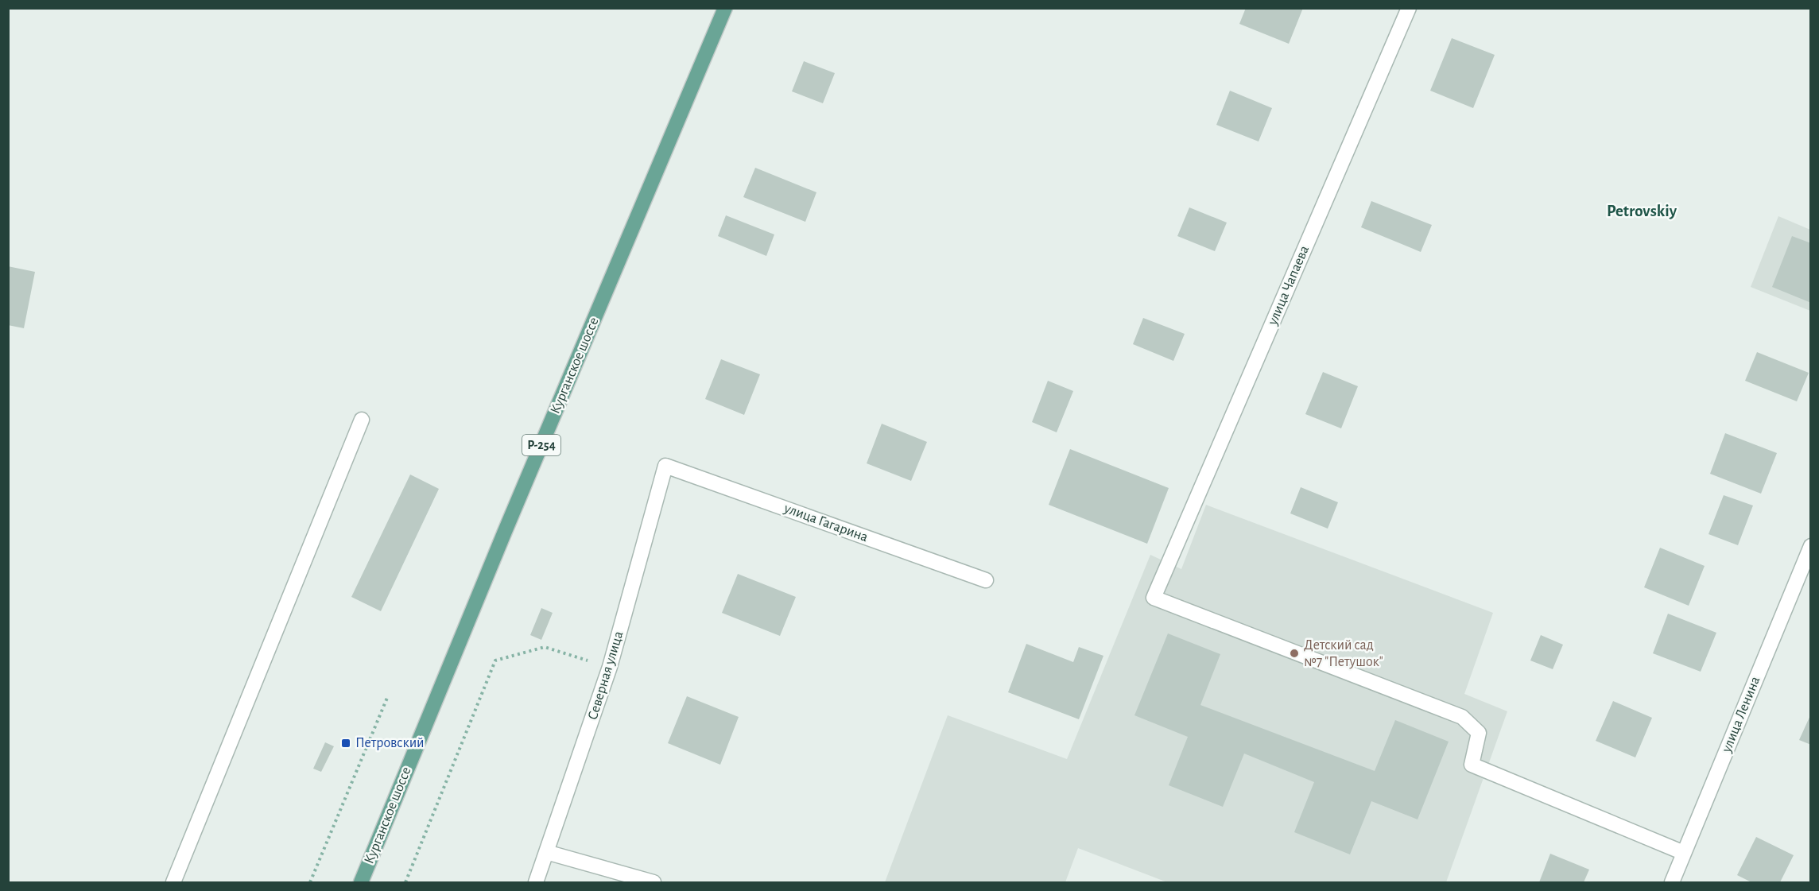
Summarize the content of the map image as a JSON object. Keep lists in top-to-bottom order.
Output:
{
  "streets": {
    "main road": ["Курганское шоссе", "Р-254"],
    "street": [
      "улица Чапаева",
      "улица Гагарина",
      "Северная улица",
      "улица Ленина"
    ]
  },
  "crossings": [
    ["улица Чапаева", "улица Ленина"],
    ["улица Гагарина", "Северная улица"]
  ],
  "districts": ["Petrovskiy"],
  "places": {
    "other": ["Детский сад №7 \"Петушок\""],
    "transit": ["Петровский"]
  }
}
